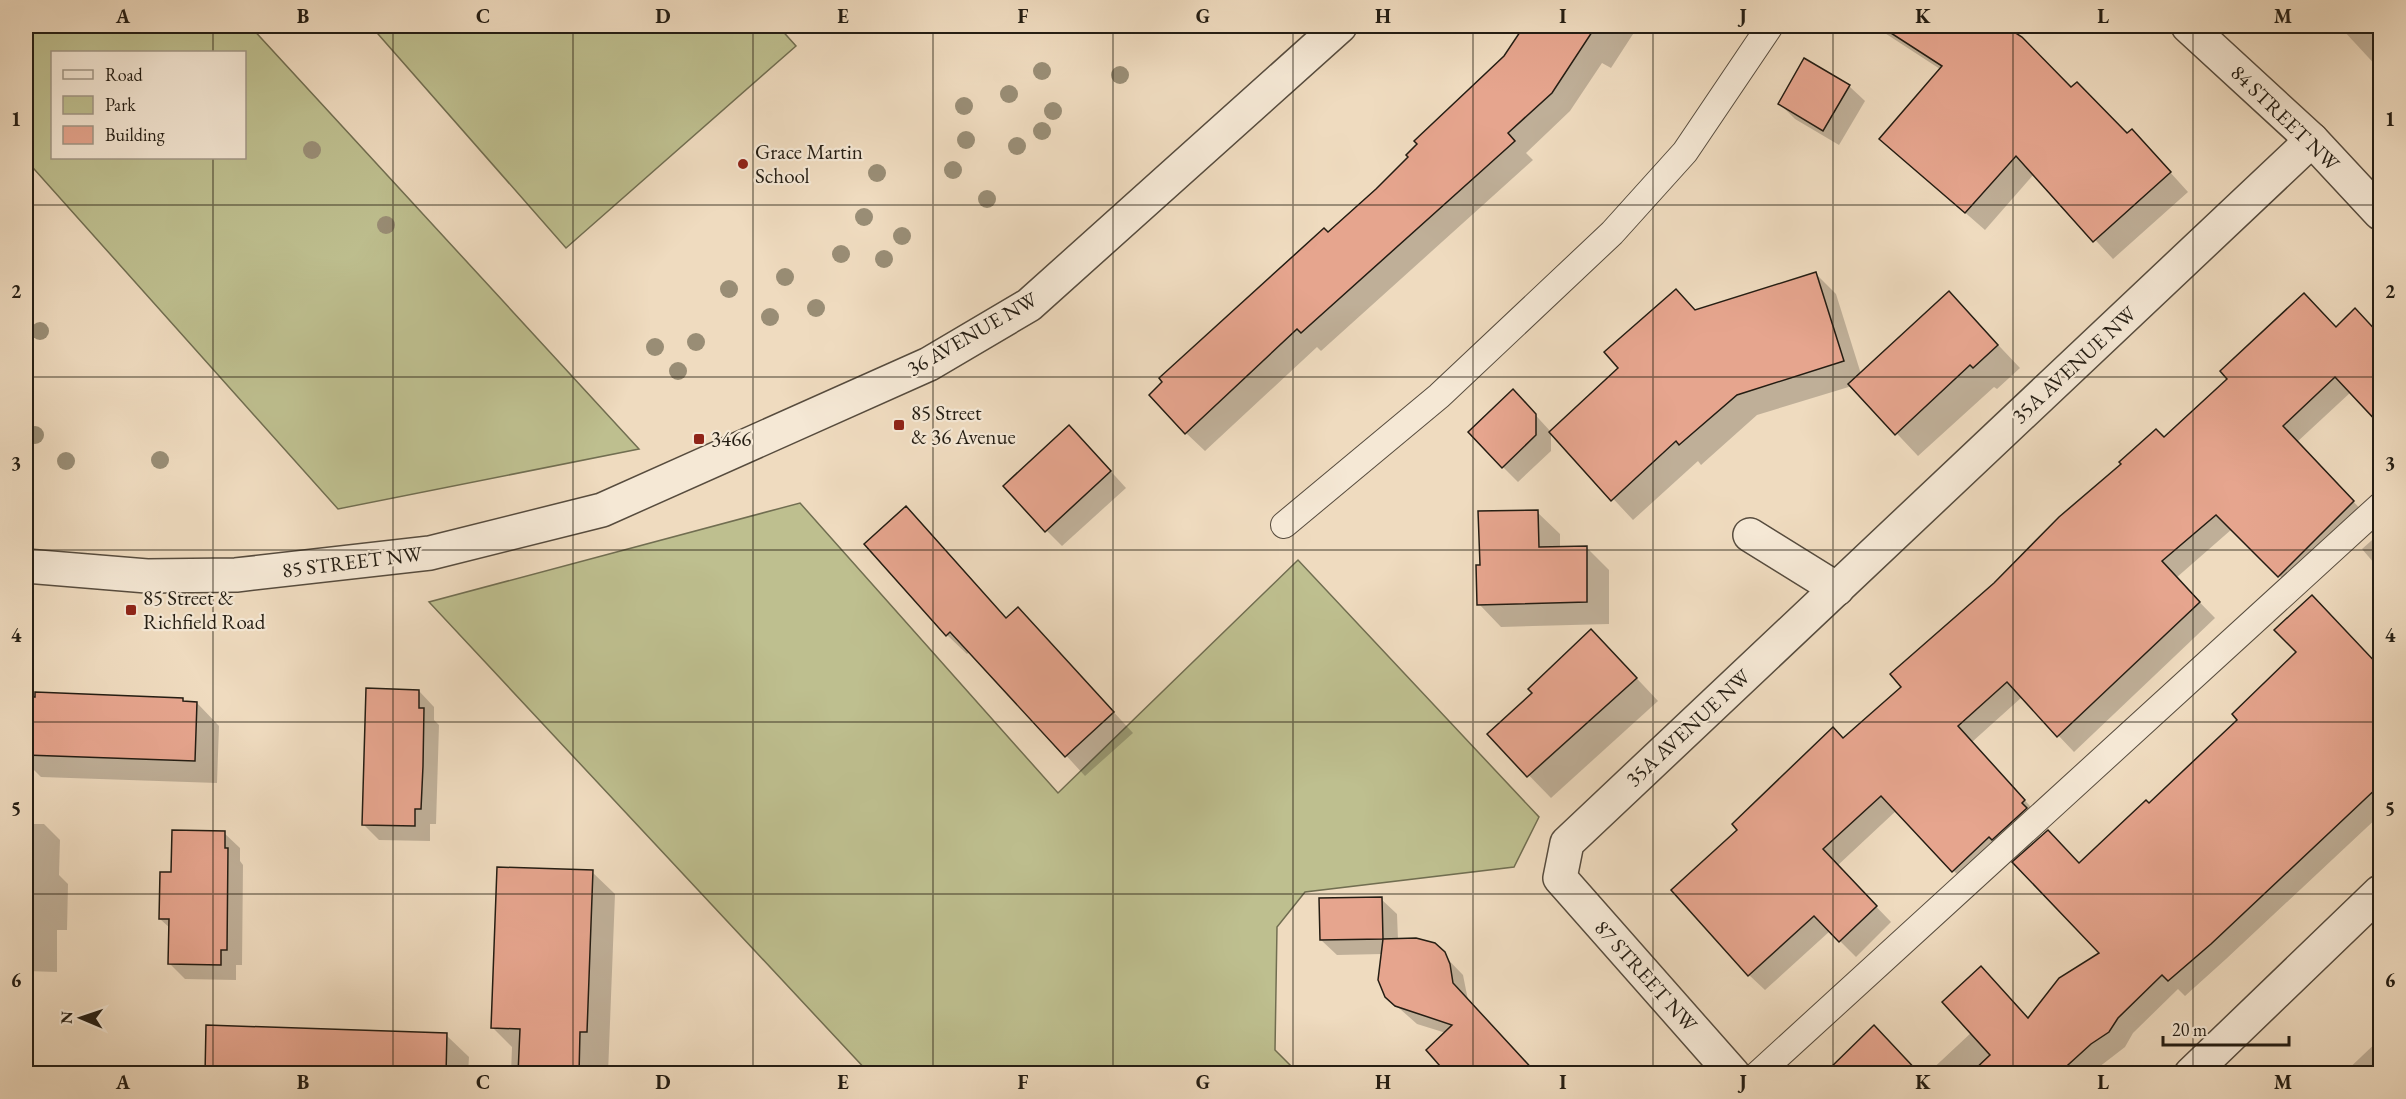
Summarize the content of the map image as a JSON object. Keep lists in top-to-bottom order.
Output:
{
  "streets": {
    "street": [
      "84 STREET NW",
      "36 AVENUE NW",
      "35A AVENUE NW",
      "85 STREET NW",
      "87 STREET NW"
    ]
  },
  "crossings": [
    ["84 STREET NW", "35A AVENUE NW"],
    ["36 AVENUE NW", "85 STREET NW"],
    ["35A AVENUE NW", "87 STREET NW"]
  ],
  "places": {
    "other": ["Grace Martin School"],
    "transit": ["85 Street & 36 Avenue", "3466", "85 Street & Richfield Road"]
  },
  "legend": ["Road", "Park", "Building"],
  "scale_bar": "20 m",
  "north": "left",
  "grid": {
    "columns": [
      "A",
      "B",
      "C",
      "D",
      "E",
      "F",
      "G",
      "H",
      "I",
      "J",
      "K",
      "L",
      "M"
    ],
    "rows": [
      "1",
      "2",
      "3",
      "4",
      "5",
      "6"
    ]
  }
}
